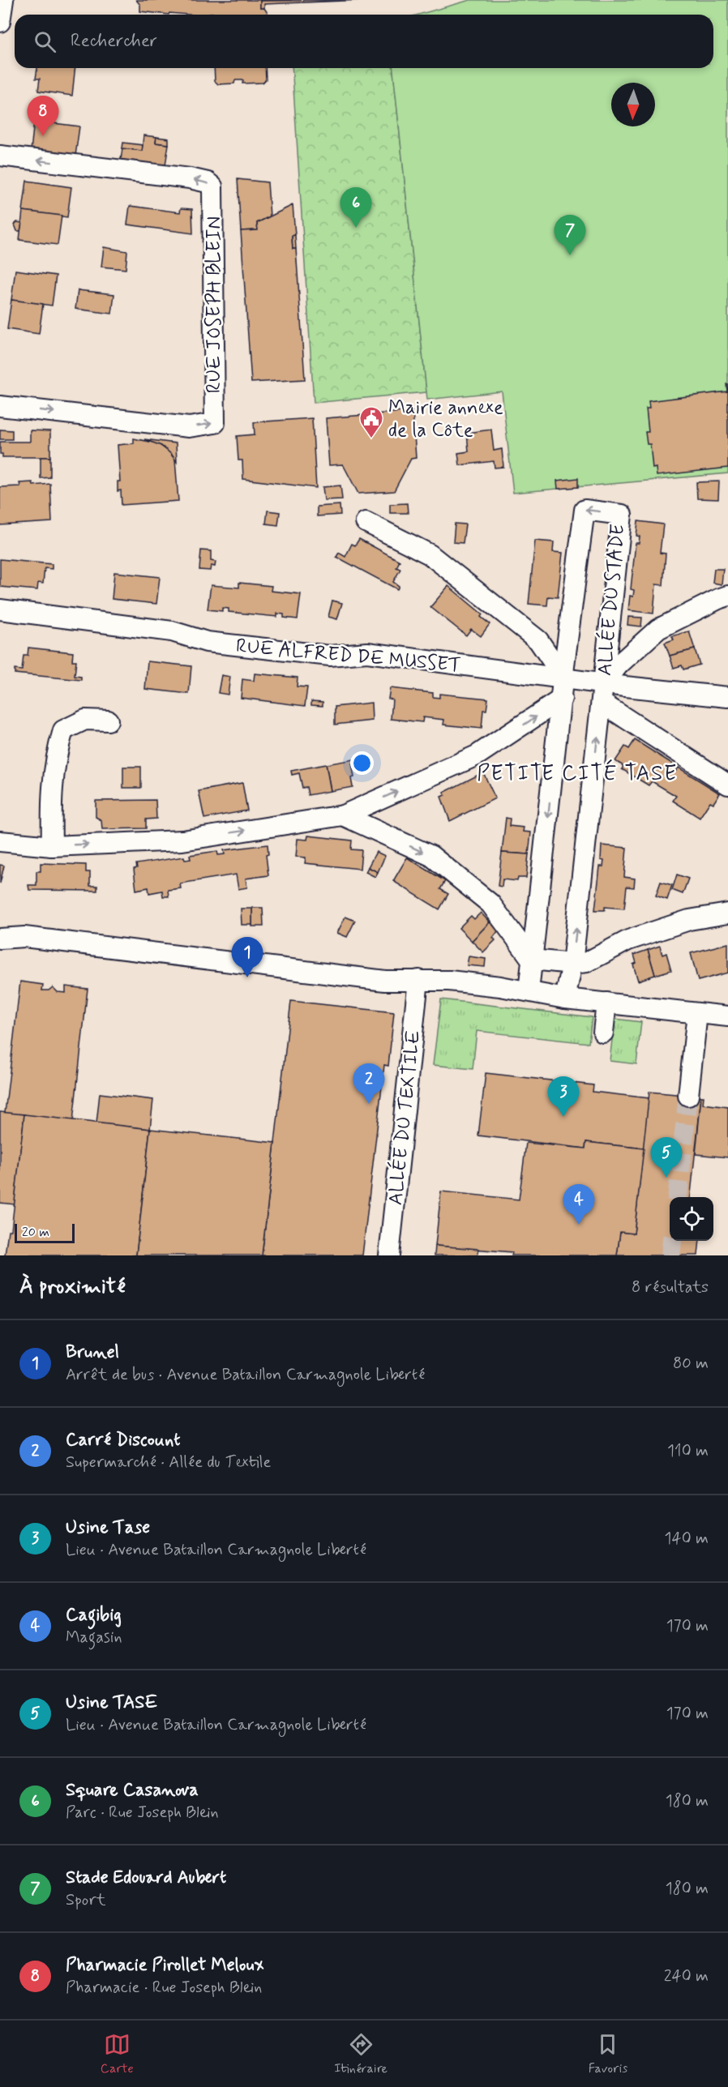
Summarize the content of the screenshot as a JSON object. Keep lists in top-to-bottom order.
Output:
{
  "streets": {
    "street": [
      "RUE JOSEPH BLEIN",
      "ALLÉE DU STADE",
      "RUE ALFRED DE MUSSET",
      "ALLÉE DU TEXTILE"
    ]
  },
  "crossings": [
    ["ALLÉE DU STADE", "RUE ALFRED DE MUSSET"]
  ],
  "districts": ["PETITE CITÉ TASE"],
  "places": {
    "public building": ["Mairie annexe de la Côte"]
  },
  "scale_bar": "20 m",
  "north": "bottom",
  "page": {
    "search": "Rechercher",
    "pins": [
      "8",
      "6",
      "7",
      "1",
      "2",
      "3",
      "5",
      "4"
    ],
    "scale": "20 m",
    "heading": ["À proximité", "8 résultats"],
    "list": [
      {
        "mark": "1",
        "name": "Brunel",
        "note": "Arrêt de bus · Avenue Bataillon Carmagnole Liberté",
        "value": "80 m"
      },
      {
        "mark": "2",
        "name": "Carré Discount",
        "note": "Supermarché · Allée du Textile",
        "value": "110 m"
      },
      {
        "mark": "3",
        "name": "Usine Tase",
        "note": "Lieu · Avenue Bataillon Carmagnole Liberté",
        "value": "140 m"
      },
      {
        "mark": "4",
        "name": "Cagibig",
        "note": "Magasin",
        "value": "170 m"
      },
      {
        "mark": "5",
        "name": "Usine TASE",
        "note": "Lieu · Avenue Bataillon Carmagnole Liberté",
        "value": "170 m"
      },
      {
        "mark": "6",
        "name": "Square Casanova",
        "note": "Parc · Rue Joseph Blein",
        "value": "180 m"
      },
      {
        "mark": "7",
        "name": "Stade Edouard Aubert",
        "note": "Sport",
        "value": "180 m"
      },
      {
        "mark": "8",
        "name": "Pharmacie Pirollet Meloux",
        "note": "Pharmacie · Rue Joseph Blein",
        "value": "240 m"
      }
    ],
    "nav": ["Carte", "Itinéraire", "Favoris"]
  }
}
